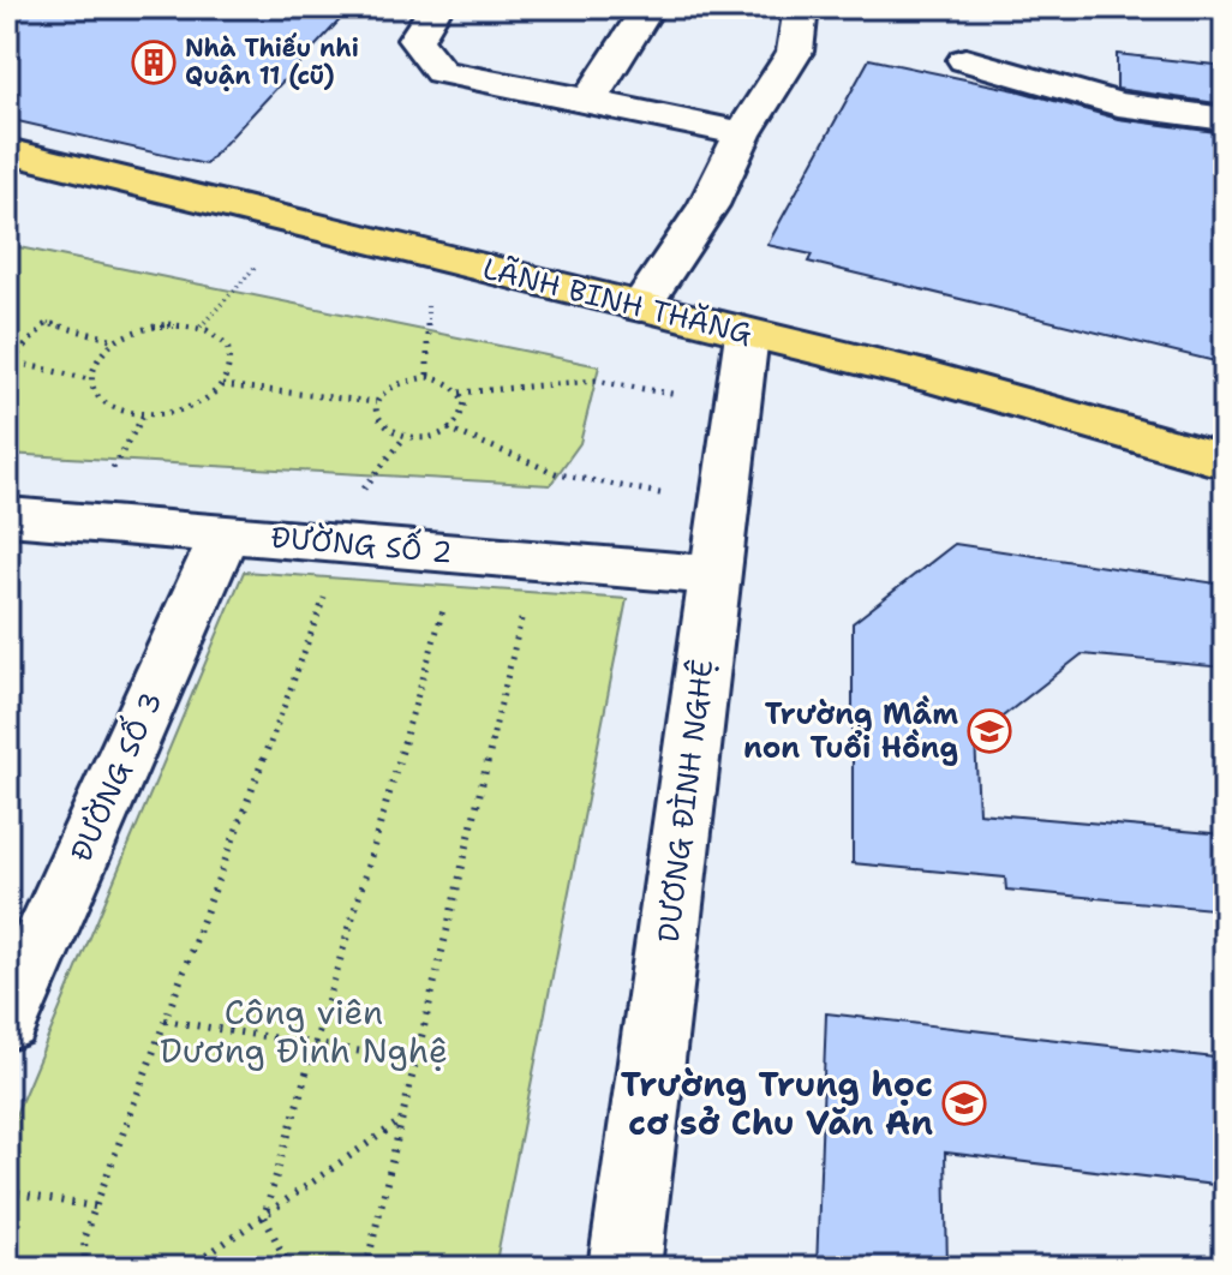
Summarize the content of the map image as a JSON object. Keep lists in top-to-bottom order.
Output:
{
  "streets": {
    "main road": ["LÃNH BINH THĂNG"],
    "street": ["ĐƯỜNG SỐ 2", "ĐƯỜNG SỐ 3", "DƯƠNG ĐÌNH NGHỆ"]
  },
  "crossings": [
    ["LÃNH BINH THĂNG", "DƯƠNG ĐÌNH NGHỆ"],
    ["ĐƯỜNG SỐ 2", "ĐƯỜNG SỐ 3"],
    ["ĐƯỜNG SỐ 2", "DƯƠNG ĐÌNH NGHỆ"]
  ],
  "parks": ["Công viên Dương Đình Nghệ"],
  "places": {
    "building": ["Nhà Thiếu nhi Quận 11 (cũ)"],
    "school or university": ["Trường Mầm non Tuổi Hồng", "Trường Trung học cơ sở Chu Văn An"]
  }
}
